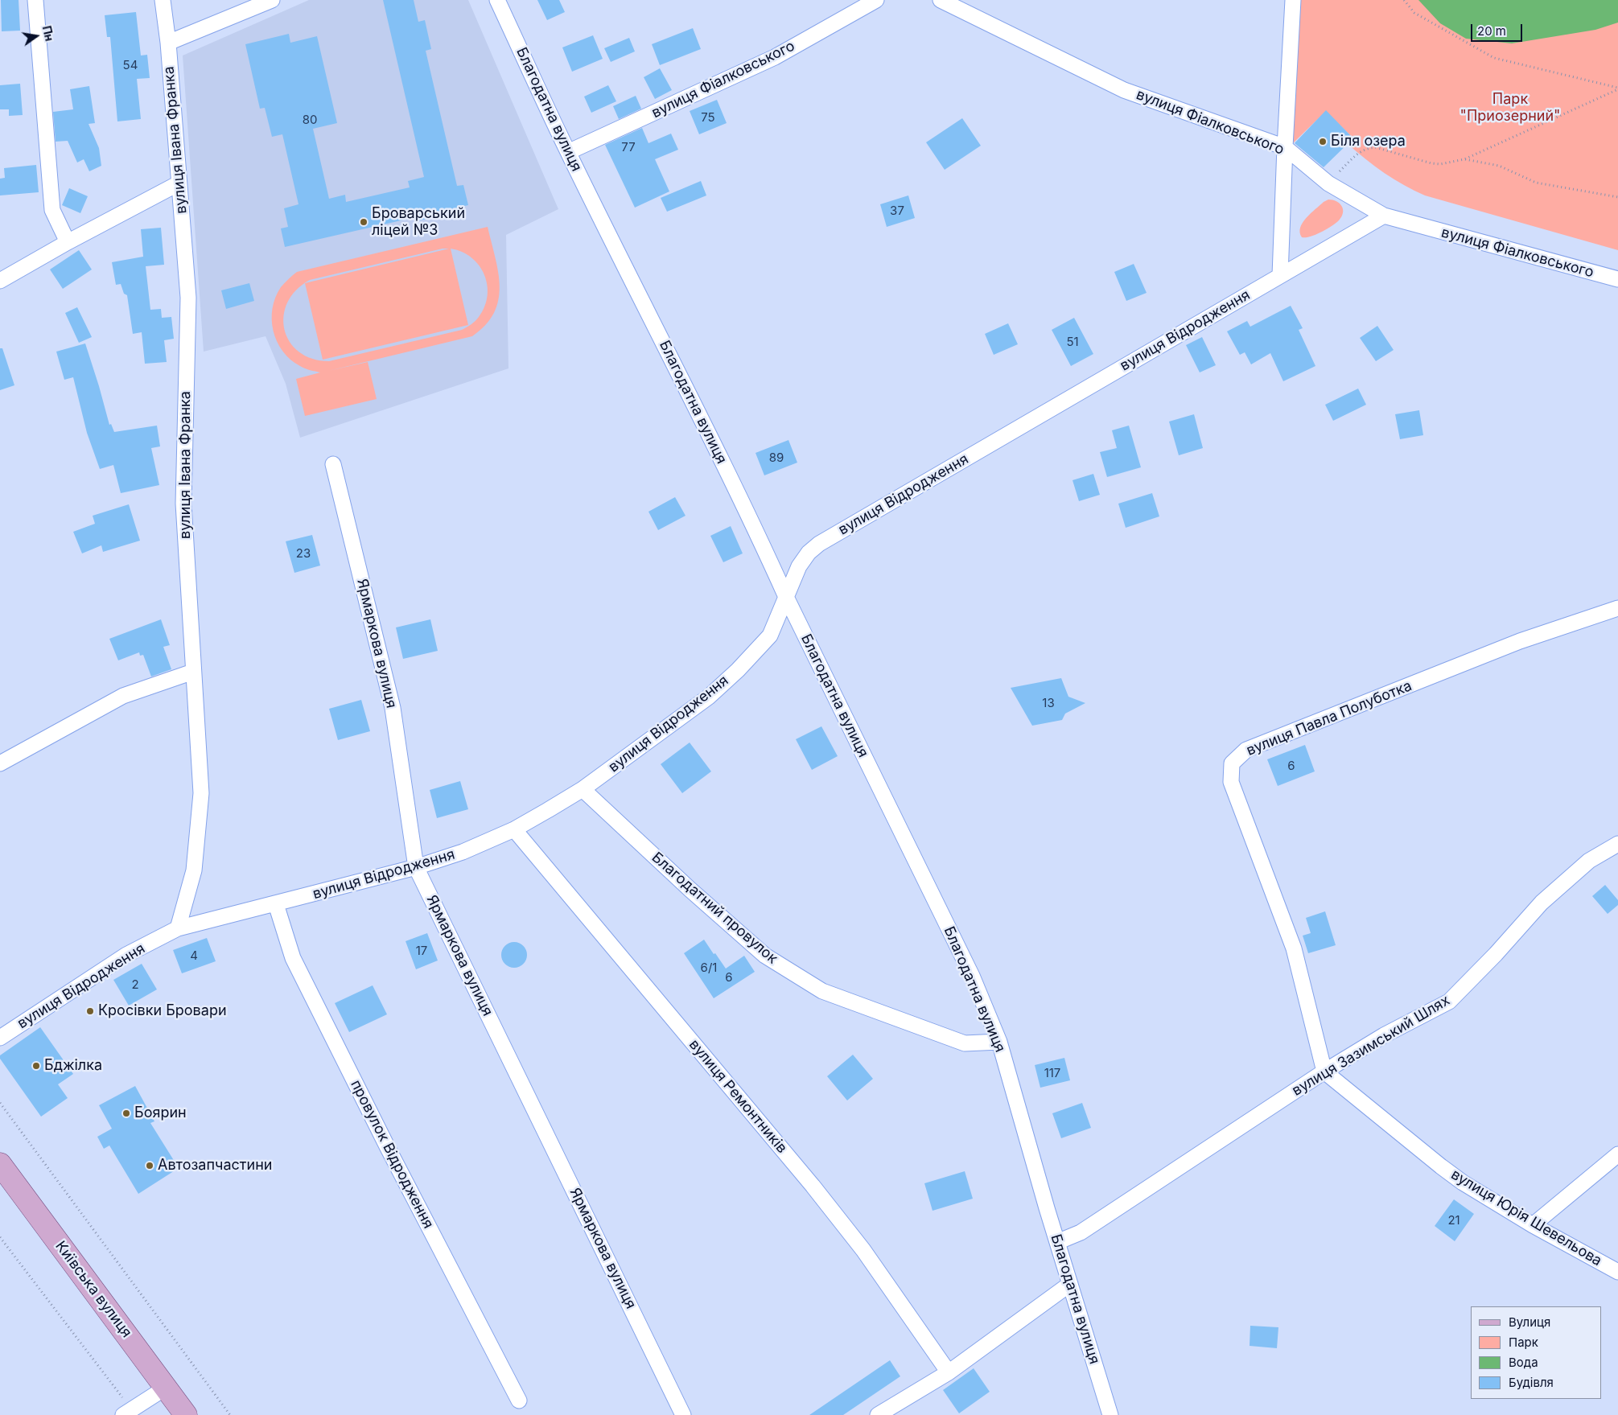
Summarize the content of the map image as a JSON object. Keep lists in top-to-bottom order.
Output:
{
  "streets": {
    "main road": ["Київська вулиця"],
    "street": [
      "вулиця Фіалковського",
      "Благодатна вулиця",
      "вулиця Івана Франка",
      "вулиця Відродження",
      "Ярмаркова вулиця",
      "вулиця Павла Полуботка",
      "Благодатний провулок",
      "вулиця Зазимський Шлях",
      "вулиця Ремонтників",
      "провулок Відродження",
      "вулиця Юрія Шевельова"
    ]
  },
  "crossings": [
    ["вулиця Фіалковського", "Благодатна вулиця"],
    ["вулиця Фіалковського", "вулиця Відродження"],
    ["Благодатна вулиця", "вулиця Відродження"],
    ["Благодатна вулиця", "Благодатний провулок"],
    ["Благодатна вулиця", "вулиця Зазимський Шлях"],
    ["вулиця Івана Франка", "вулиця Відродження"],
    ["вулиця Відродження", "Ярмаркова вулиця"],
    ["вулиця Відродження", "Благодатний провулок"],
    ["вулиця Відродження", "вулиця Ремонтників"],
    ["вулиця Відродження", "провулок Відродження"],
    ["вулиця Павла Полуботка", "вулиця Зазимський Шлях"],
    ["вулиця Павла Полуботка", "вулиця Юрія Шевельова"],
    ["вулиця Зазимський Шлях", "вулиця Юрія Шевельова"]
  ],
  "parks": ["Парк \"Приозерний\""],
  "places": [
    "Біля озера",
    "Броварський ліцей №3",
    "Кросівки Бровари",
    "Бджілка",
    "Боярин",
    "Автозапчастини"
  ],
  "house_numbers": [
    "54",
    "75",
    "80",
    "77",
    "37",
    "51",
    "89",
    "23",
    "13",
    "6",
    "17",
    "4",
    "6/1",
    "6",
    "2",
    "117",
    "21"
  ],
  "legend": [
    "Вулиця",
    "Парк",
    "Вода",
    "Будівля"
  ],
  "scale_bar": "20 m",
  "north": "right"
}
